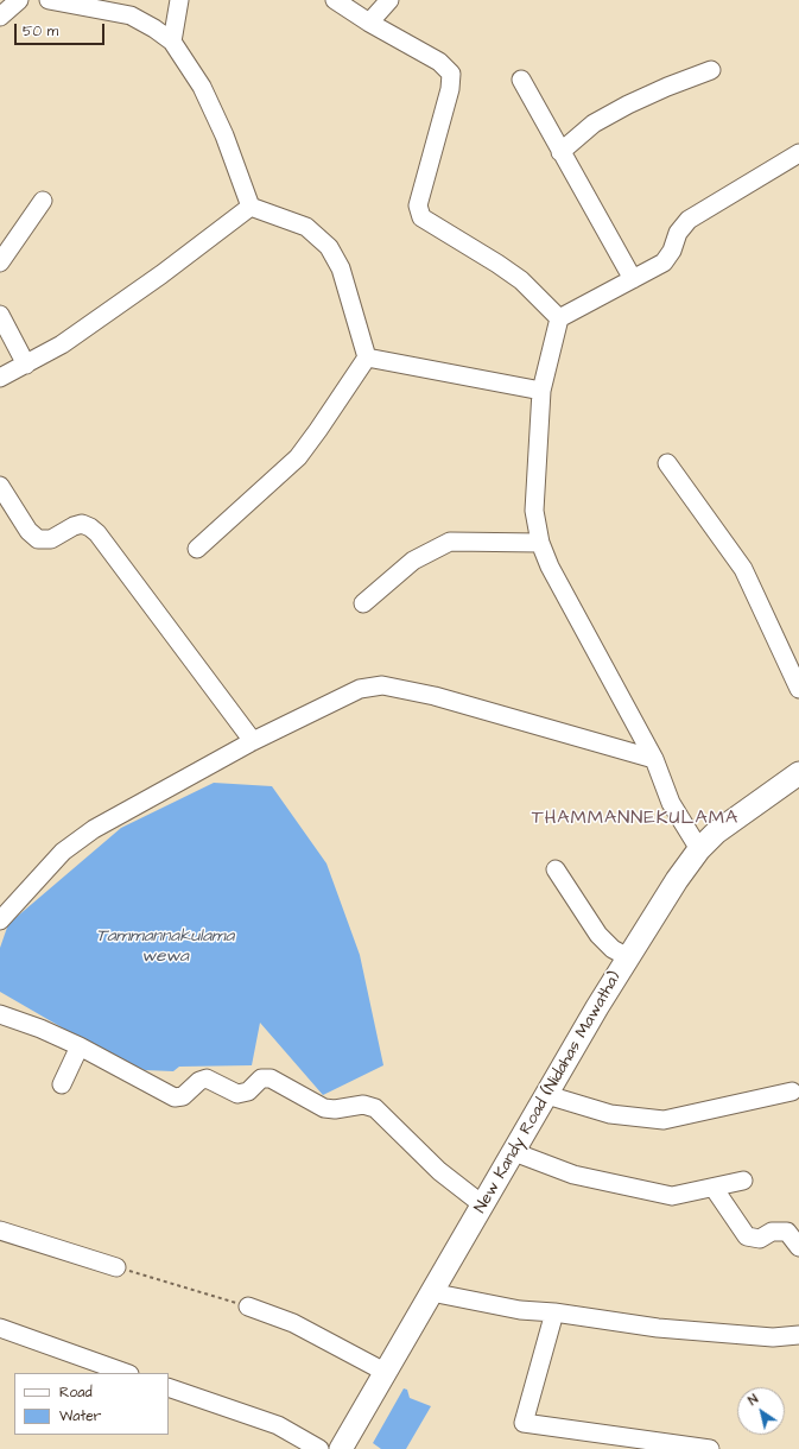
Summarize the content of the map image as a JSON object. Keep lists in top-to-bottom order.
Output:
{
  "streets": {
    "main road": ["New Kandy Road (Nidahas Mawatha)"]
  },
  "districts": ["THAMMANNEKULAMA"],
  "water": ["Tammannakulama wewa"],
  "legend": ["Road", "Water"],
  "scale_bar": "50 m",
  "north": "top left"
}
